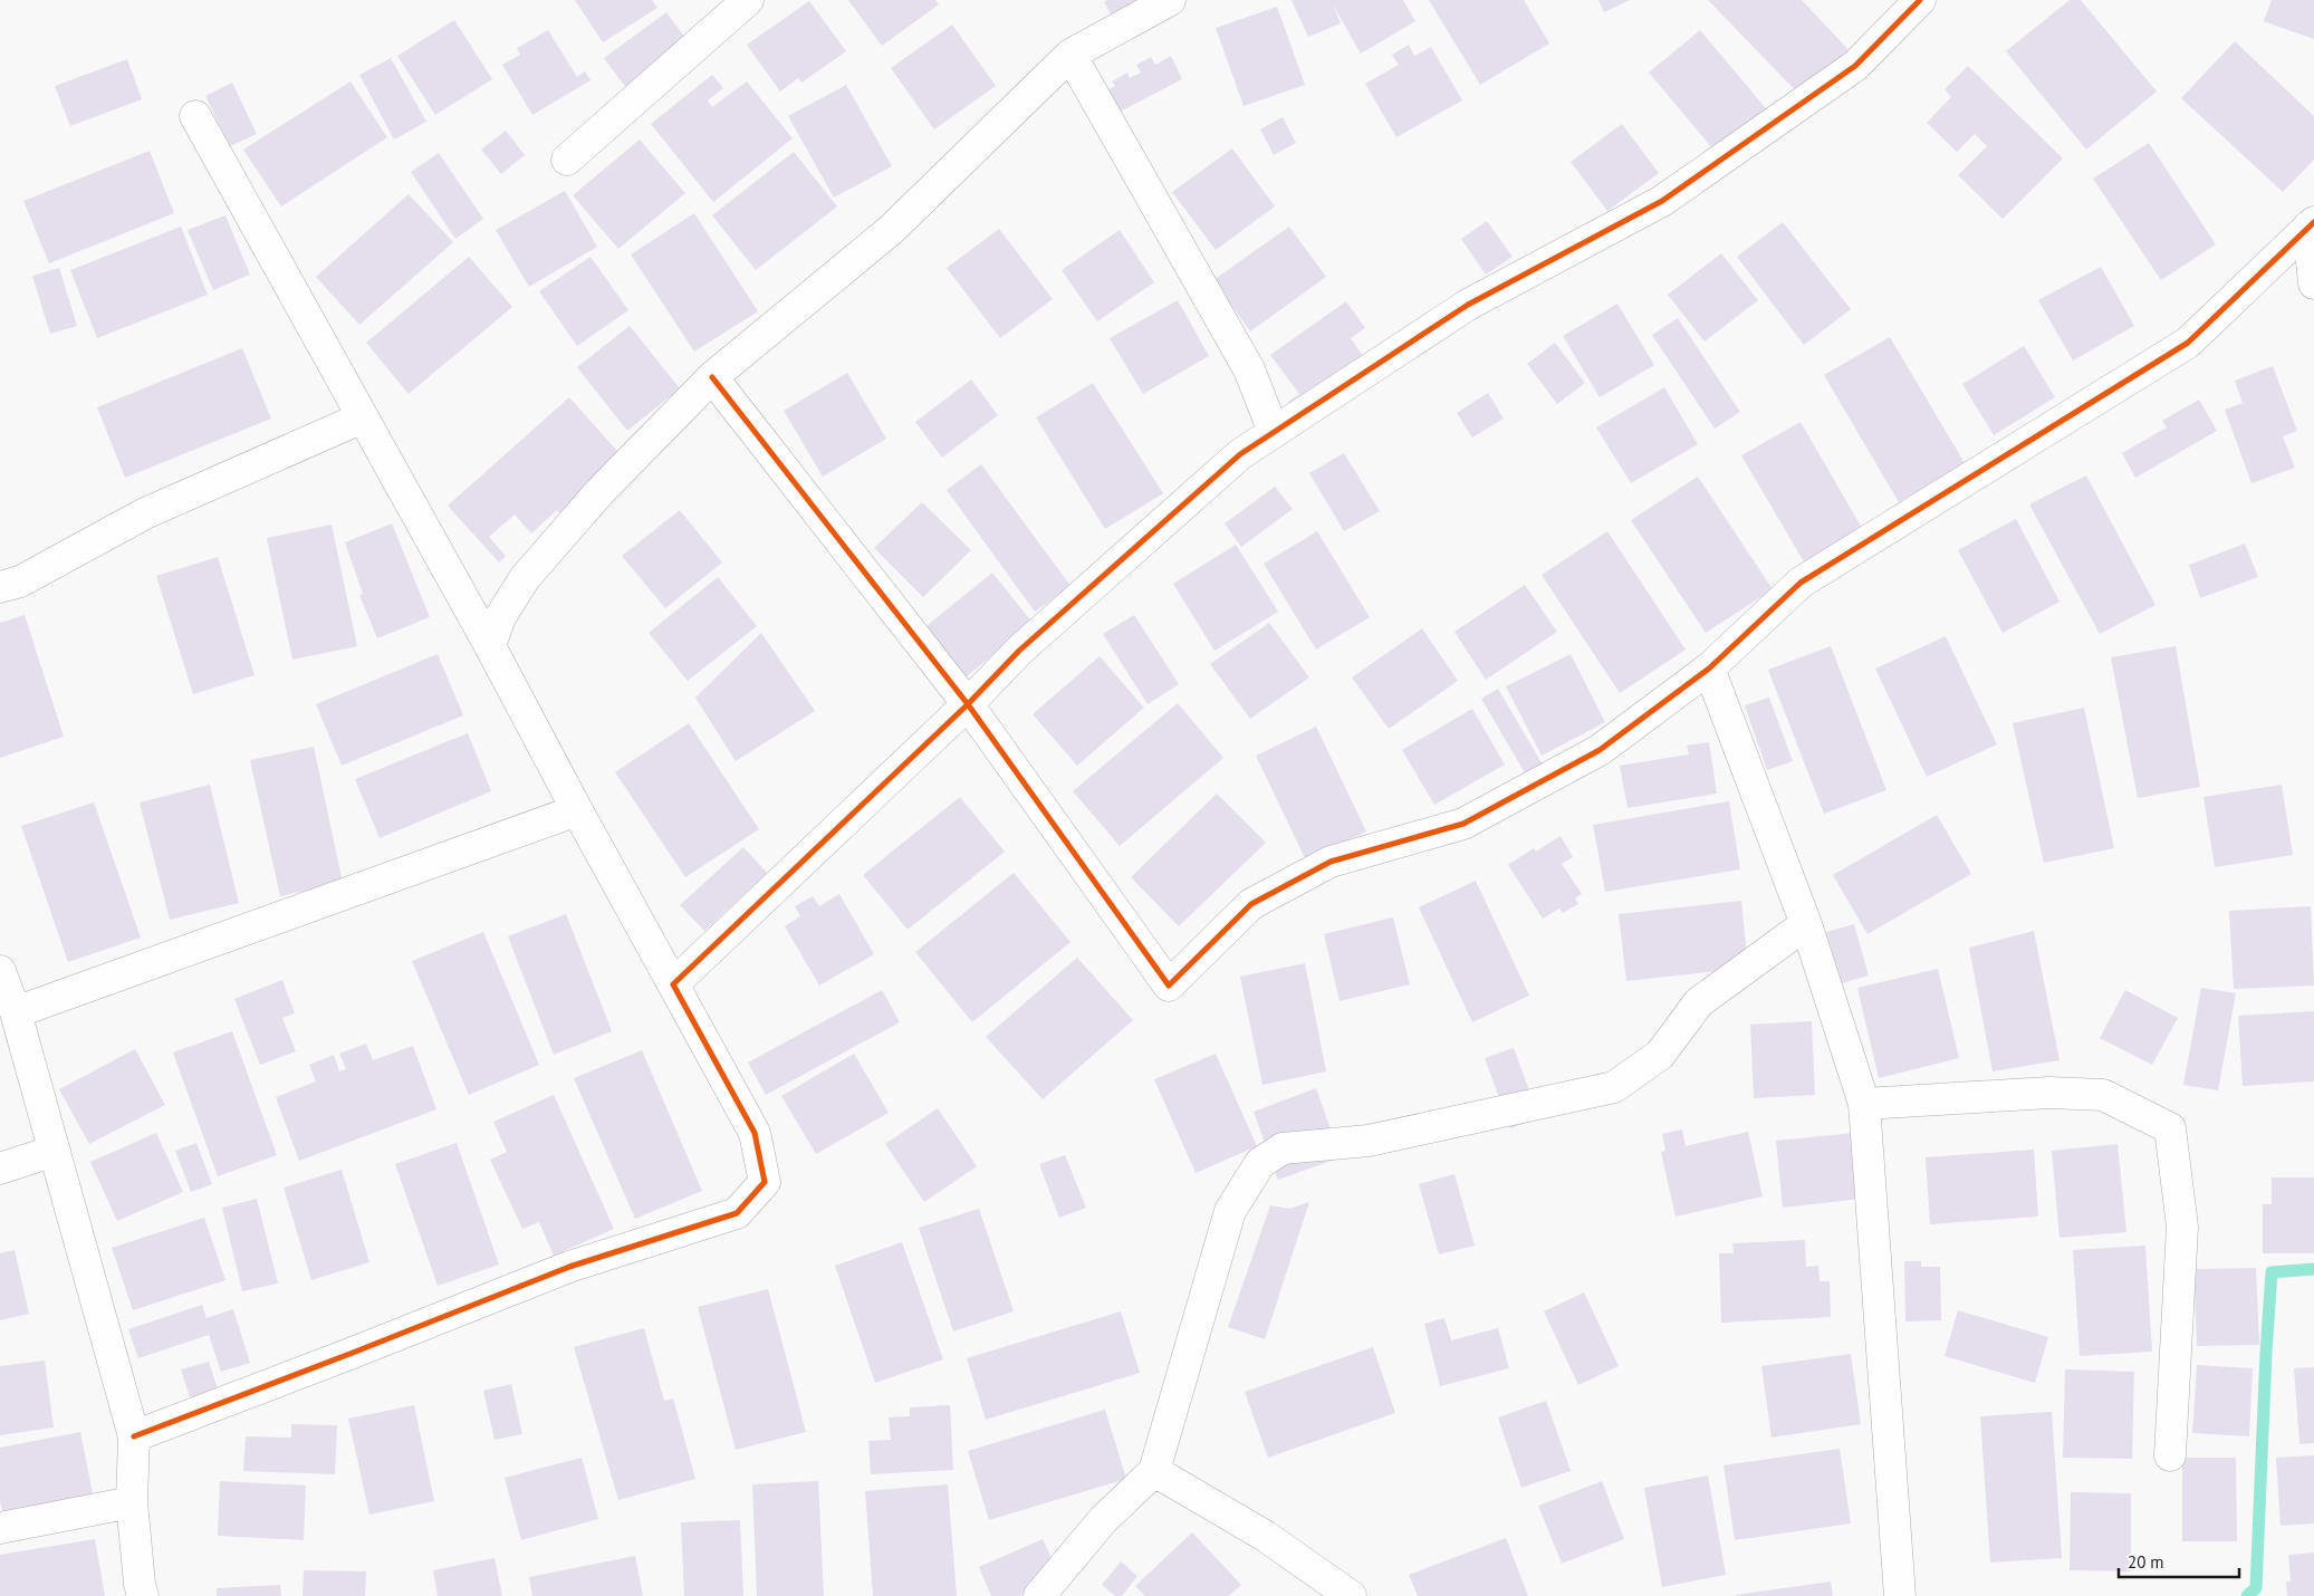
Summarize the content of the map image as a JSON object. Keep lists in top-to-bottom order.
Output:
{
  "scale_bar": "20 m"
}
